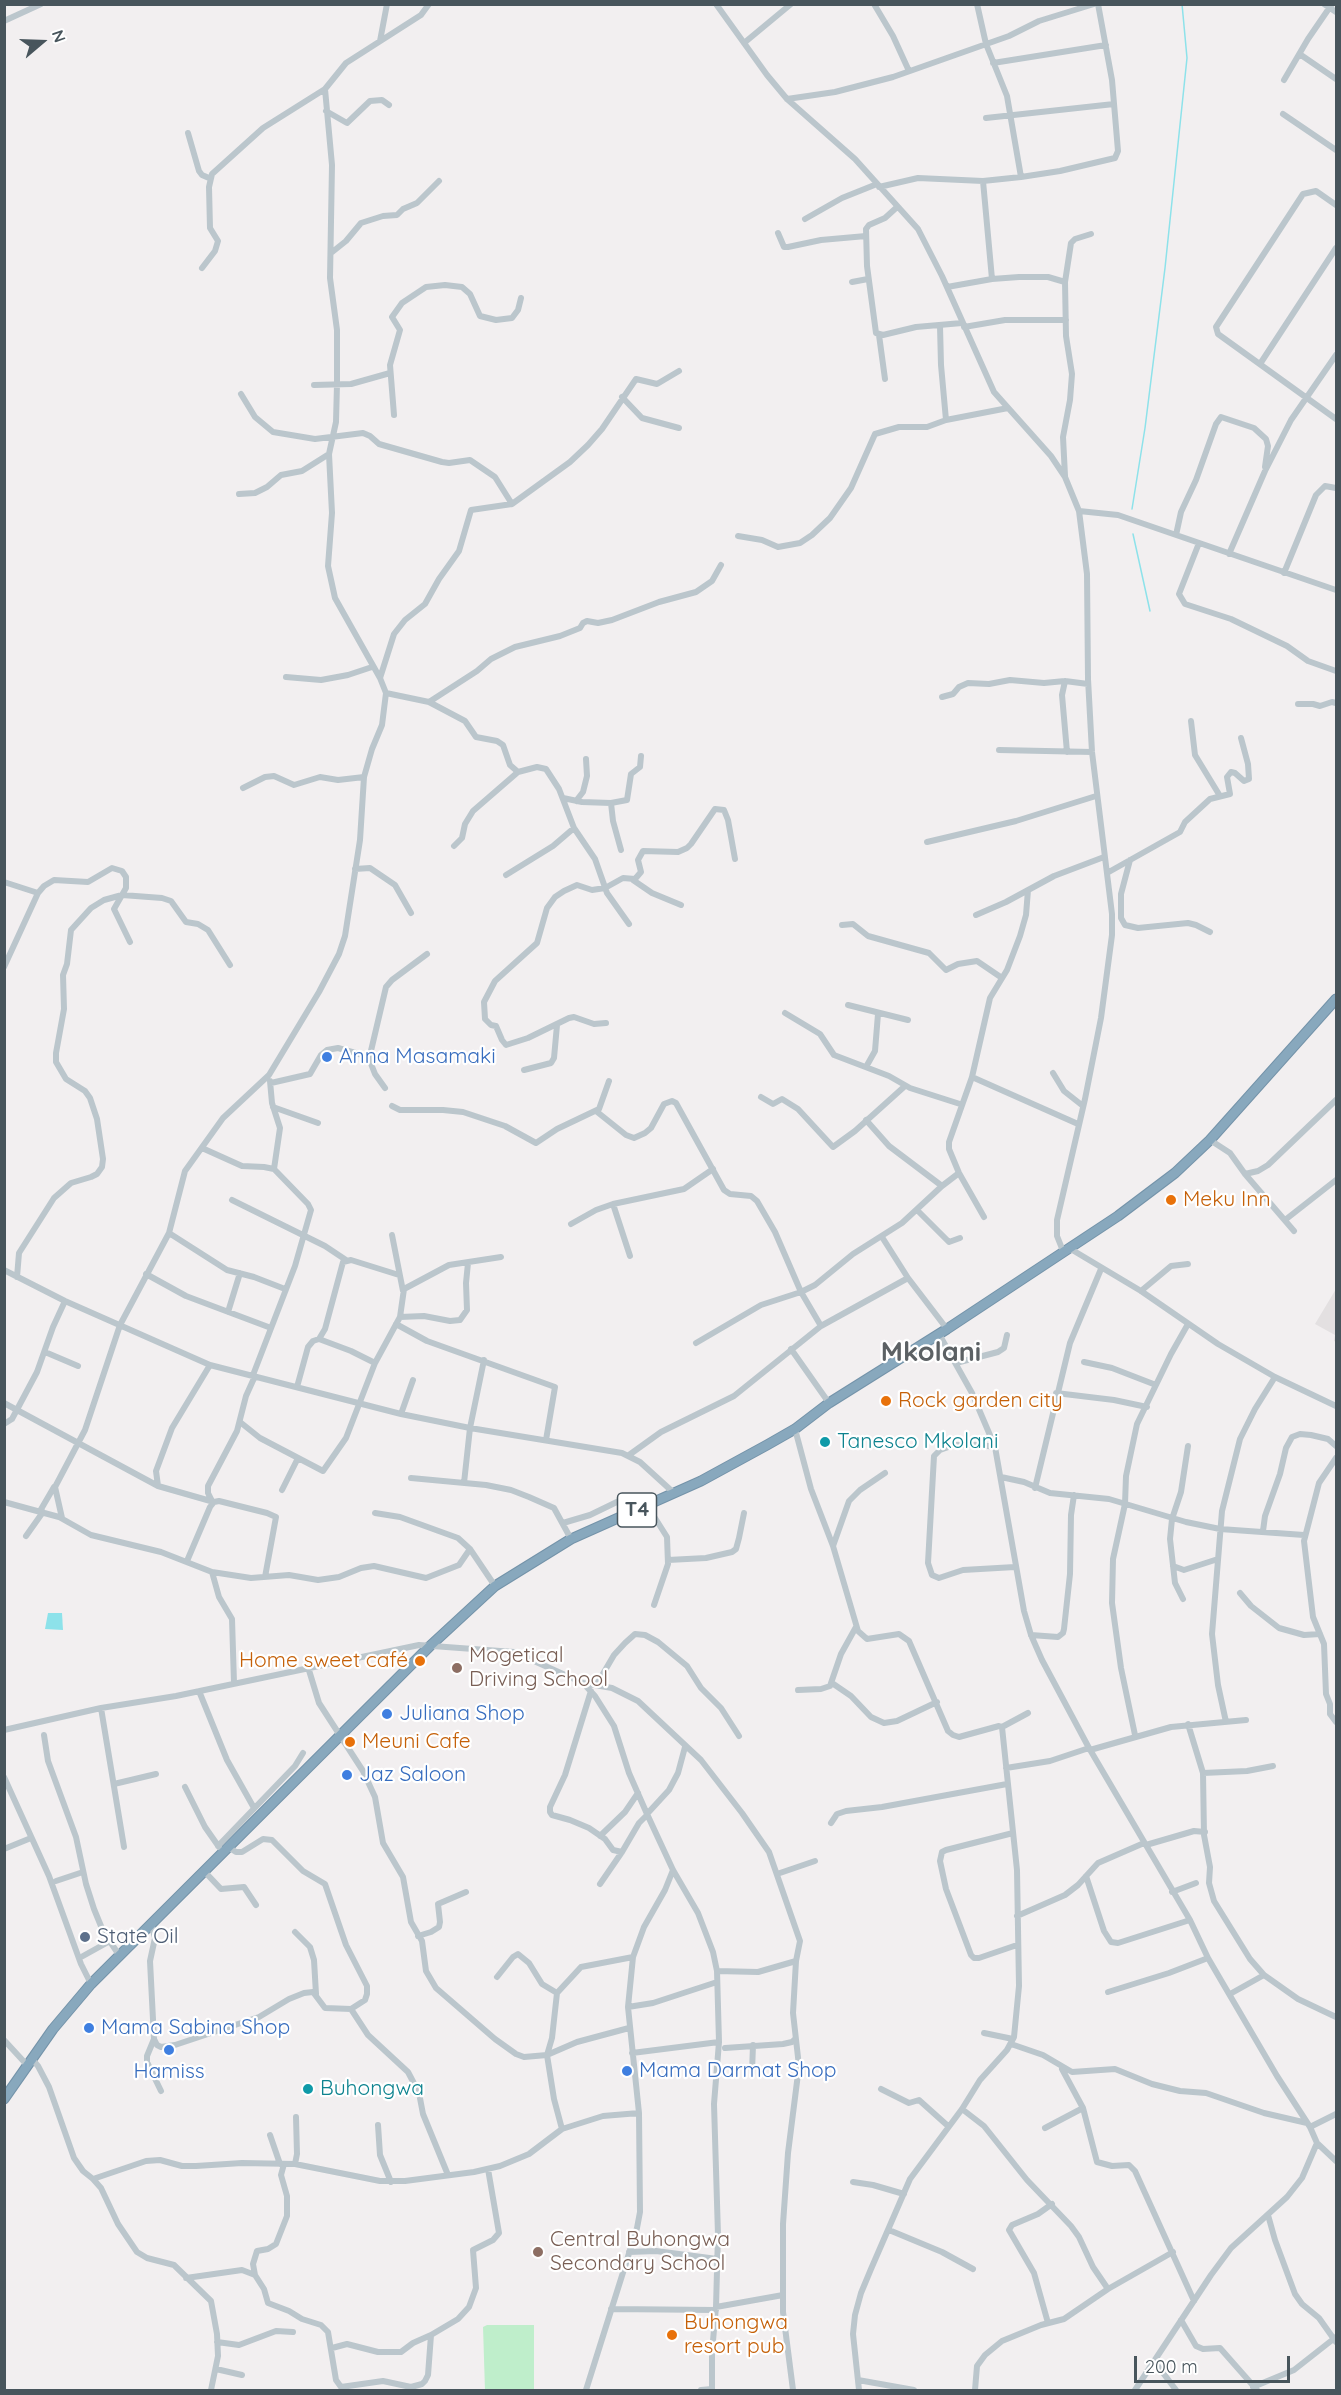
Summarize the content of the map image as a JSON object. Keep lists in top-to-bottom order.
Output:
{
  "streets": {
    "highway": ["T4"]
  },
  "districts": ["Mkolani"],
  "places": [
    "Anna Masamaki",
    "Meku Inn",
    "Rock garden city",
    "Tanesco Mkolani",
    "Home sweet café",
    "Mogetical Driving School",
    "Juliana Shop",
    "Meuni Cafe",
    "Jaz Saloon",
    "State Oil",
    "Mama Sabina Shop",
    "Hamiss",
    "Mama Darmat Shop",
    "Buhongwa",
    "Central Buhongwa Secondary School",
    "Buhongwa resort pub"
  ],
  "scale_bar": "200 m",
  "north": "right"
}
